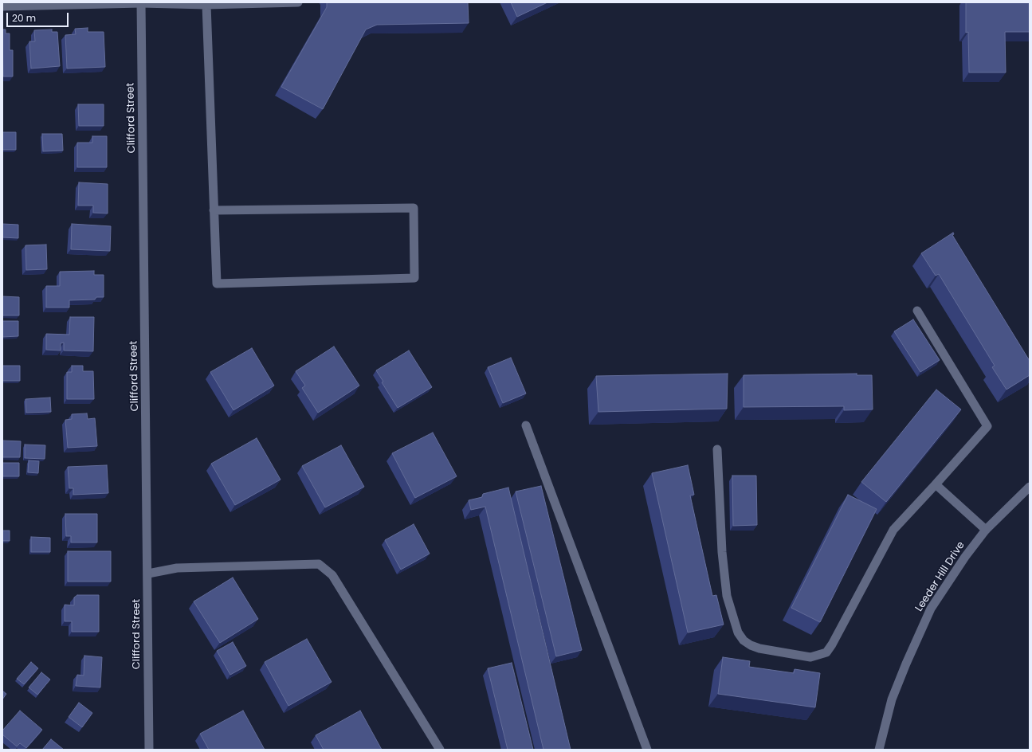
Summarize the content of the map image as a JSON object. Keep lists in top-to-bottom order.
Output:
{
  "streets": {
    "street": ["Clifford Street", "Leeder Hill Drive"]
  },
  "scale_bar": "20 m"
}
